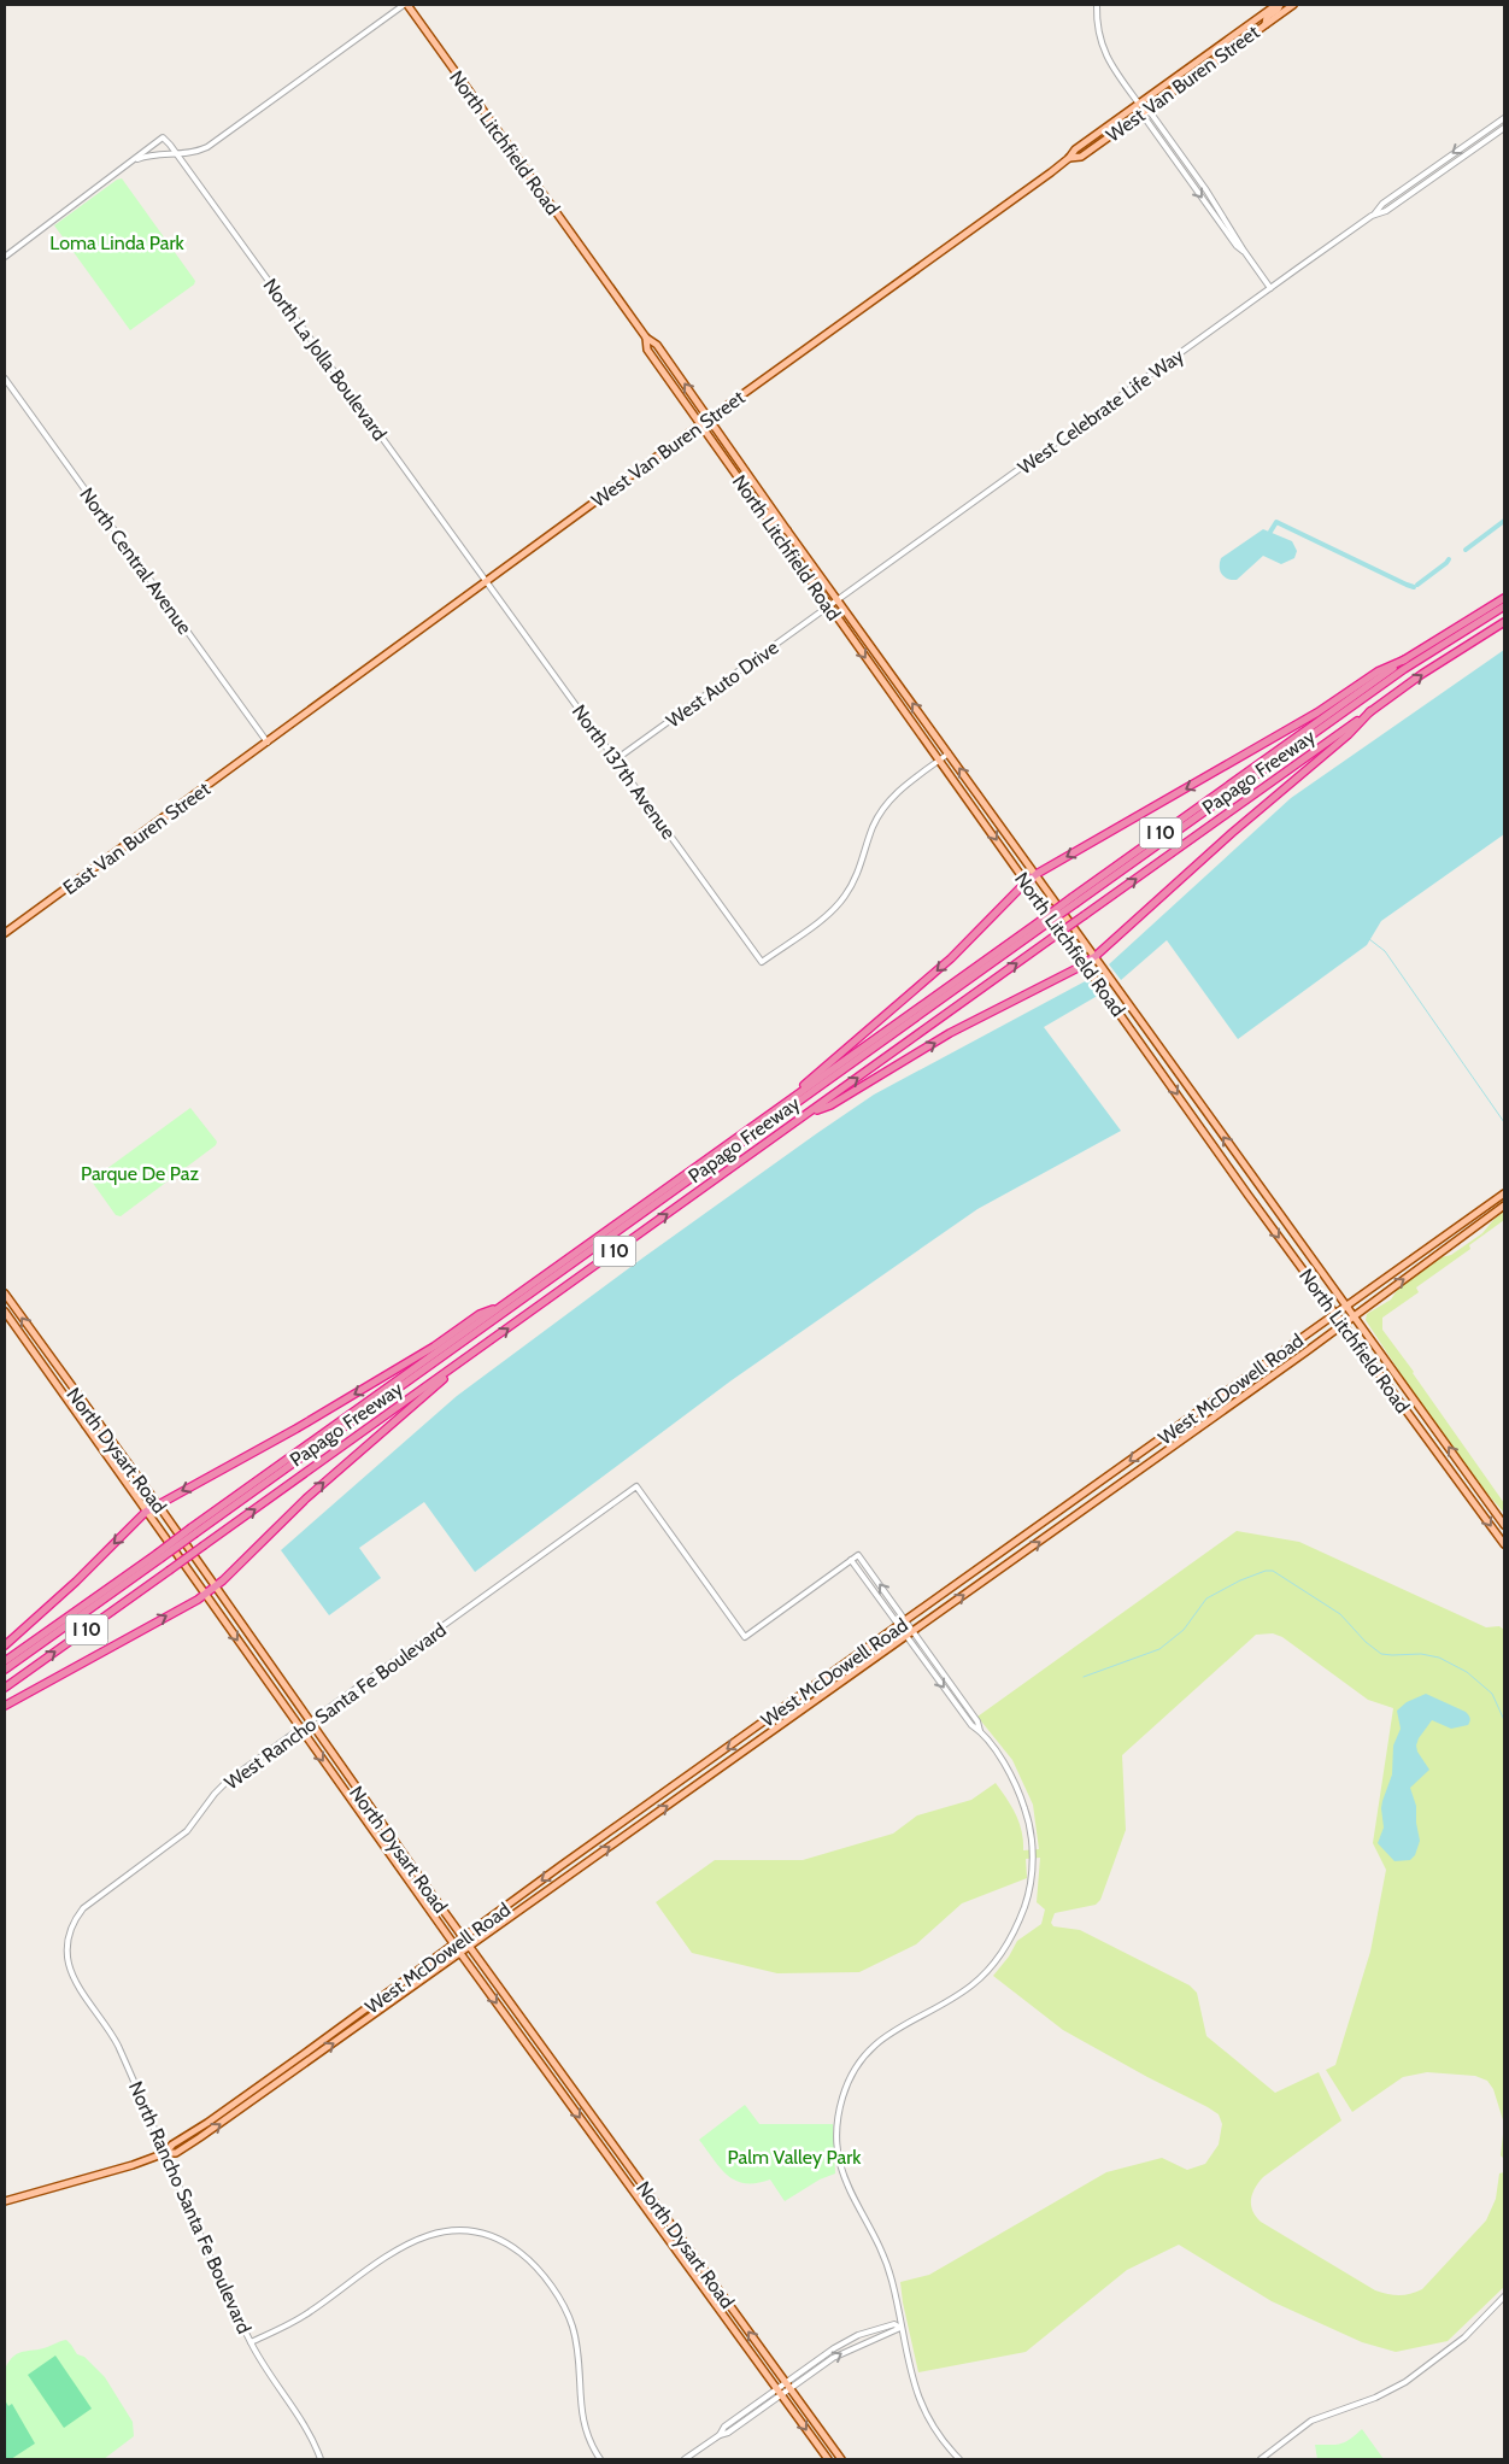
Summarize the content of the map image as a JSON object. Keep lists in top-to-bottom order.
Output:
{
  "streets": {
    "highway": ["Papago Freeway", "I 10"],
    "main road": [
      "West Van Buren Street",
      "North Litchfield Road",
      "East Van Buren Street",
      "West McDowell Road",
      "North Dysart Road"
    ],
    "street": [
      "North La Jolla Boulevard",
      "West Celebrate Life Way",
      "North Central Avenue",
      "West Auto Drive",
      "North 137th Avenue",
      "West Rancho Santa Fe Boulevard",
      "North Rancho Santa Fe Boulevard"
    ]
  },
  "crossings": [
    ["West Van Buren Street", "North Litchfield Road"],
    ["West Van Buren Street", "North La Jolla Boulevard"],
    ["West Van Buren Street", "North Central Avenue"],
    ["West Van Buren Street", "North 137th Avenue"],
    ["West Van Buren Street", "East Van Buren Street"],
    ["North Litchfield Road", "West Celebrate Life Way"],
    ["North Litchfield Road", "West Auto Drive"],
    ["North Litchfield Road", "North 137th Avenue"],
    ["North Litchfield Road", "West McDowell Road"],
    ["North La Jolla Boulevard", "North 137th Avenue"],
    ["West Celebrate Life Way", "West Auto Drive"],
    ["North Central Avenue", "East Van Buren Street"],
    ["West Auto Drive", "North 137th Avenue"],
    ["West McDowell Road", "North Dysart Road"],
    ["West McDowell Road", "North Rancho Santa Fe Boulevard"],
    ["North Dysart Road", "West Rancho Santa Fe Boulevard"],
    ["West Rancho Santa Fe Boulevard", "North Rancho Santa Fe Boulevard"]
  ],
  "parks": ["Loma Linda Park", "Parque De Paz", "Palm Valley Park"]
}
